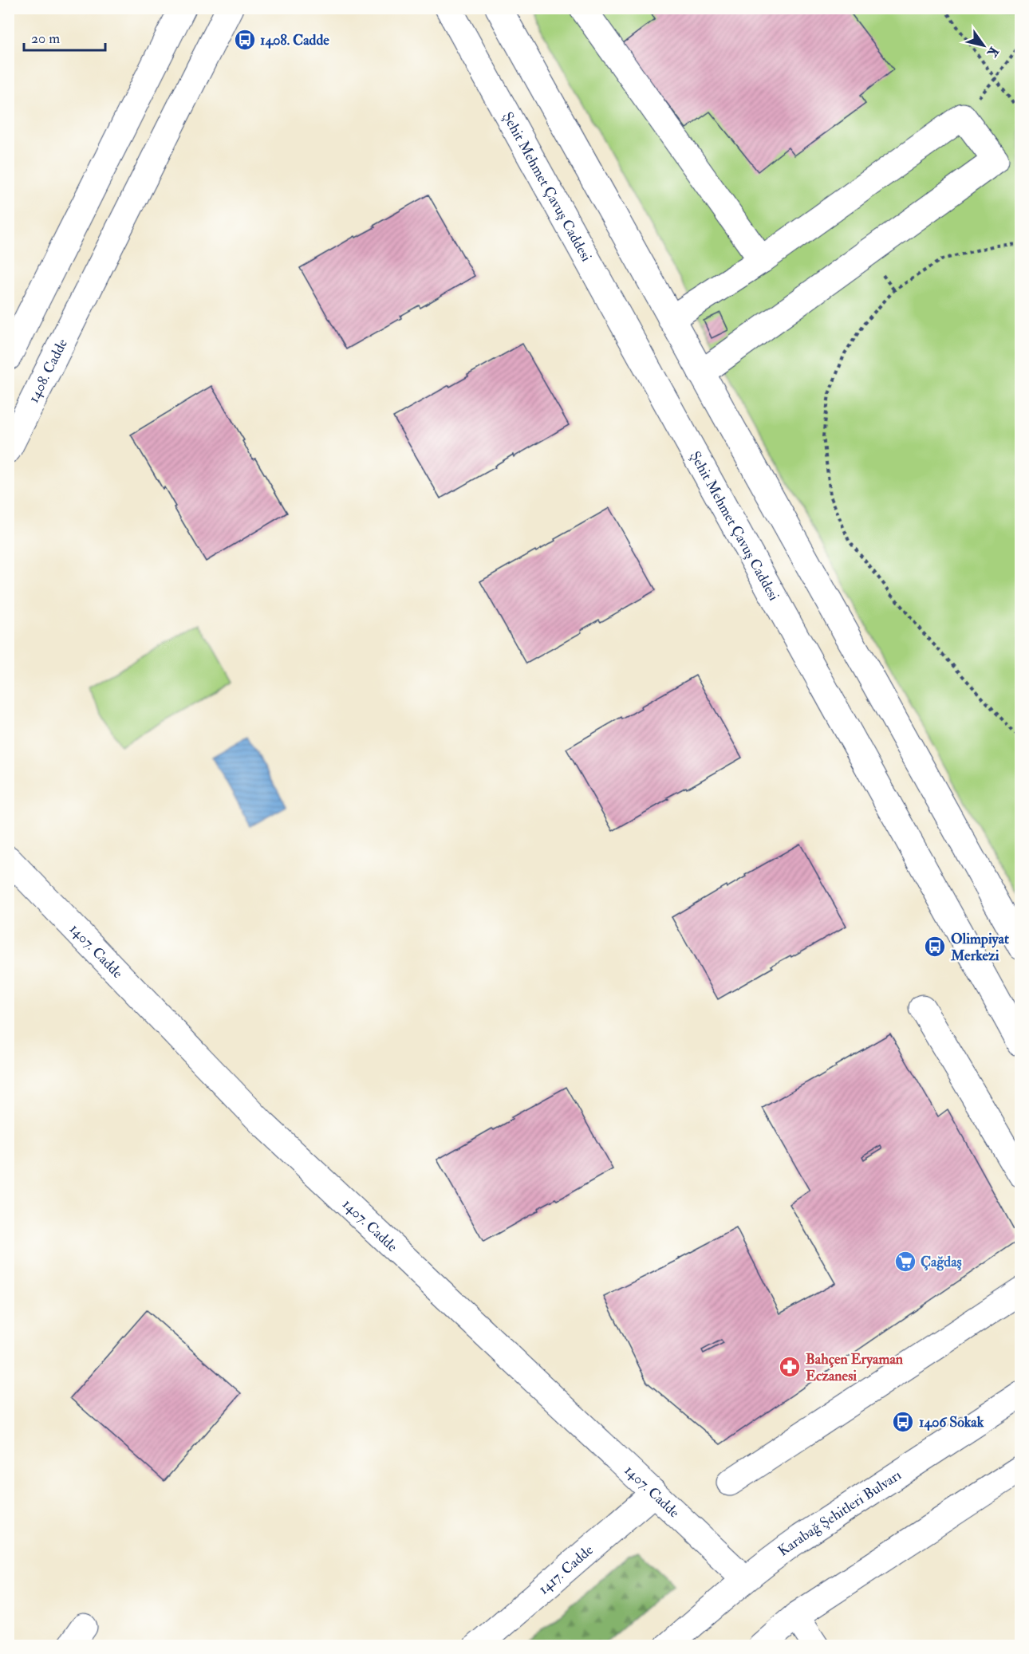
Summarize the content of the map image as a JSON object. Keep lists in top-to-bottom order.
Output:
{
  "streets": {
    "main road": [
      "Şehit Mehmet Çavuş Caddesi",
      "1408. Cadde",
      "1407. Cadde",
      "Karabağ Şehitleri Bulvarı",
      "1417. Cadde"
    ]
  },
  "crossings": [
    ["1407. Cadde", "Karabağ Şehitleri Bulvarı"],
    ["1407. Cadde", "1417. Cadde"]
  ],
  "places": {
    "bus stop": ["1408. Cadde", "Olimpiyat Merkezi", "1406 Sokak"],
    "supermarket": ["Çağdaş"],
    "pharmacy": ["Bahçen Eryaman Eczanesi"]
  },
  "scale_bar": "20 m",
  "north": "bottom right"
}
